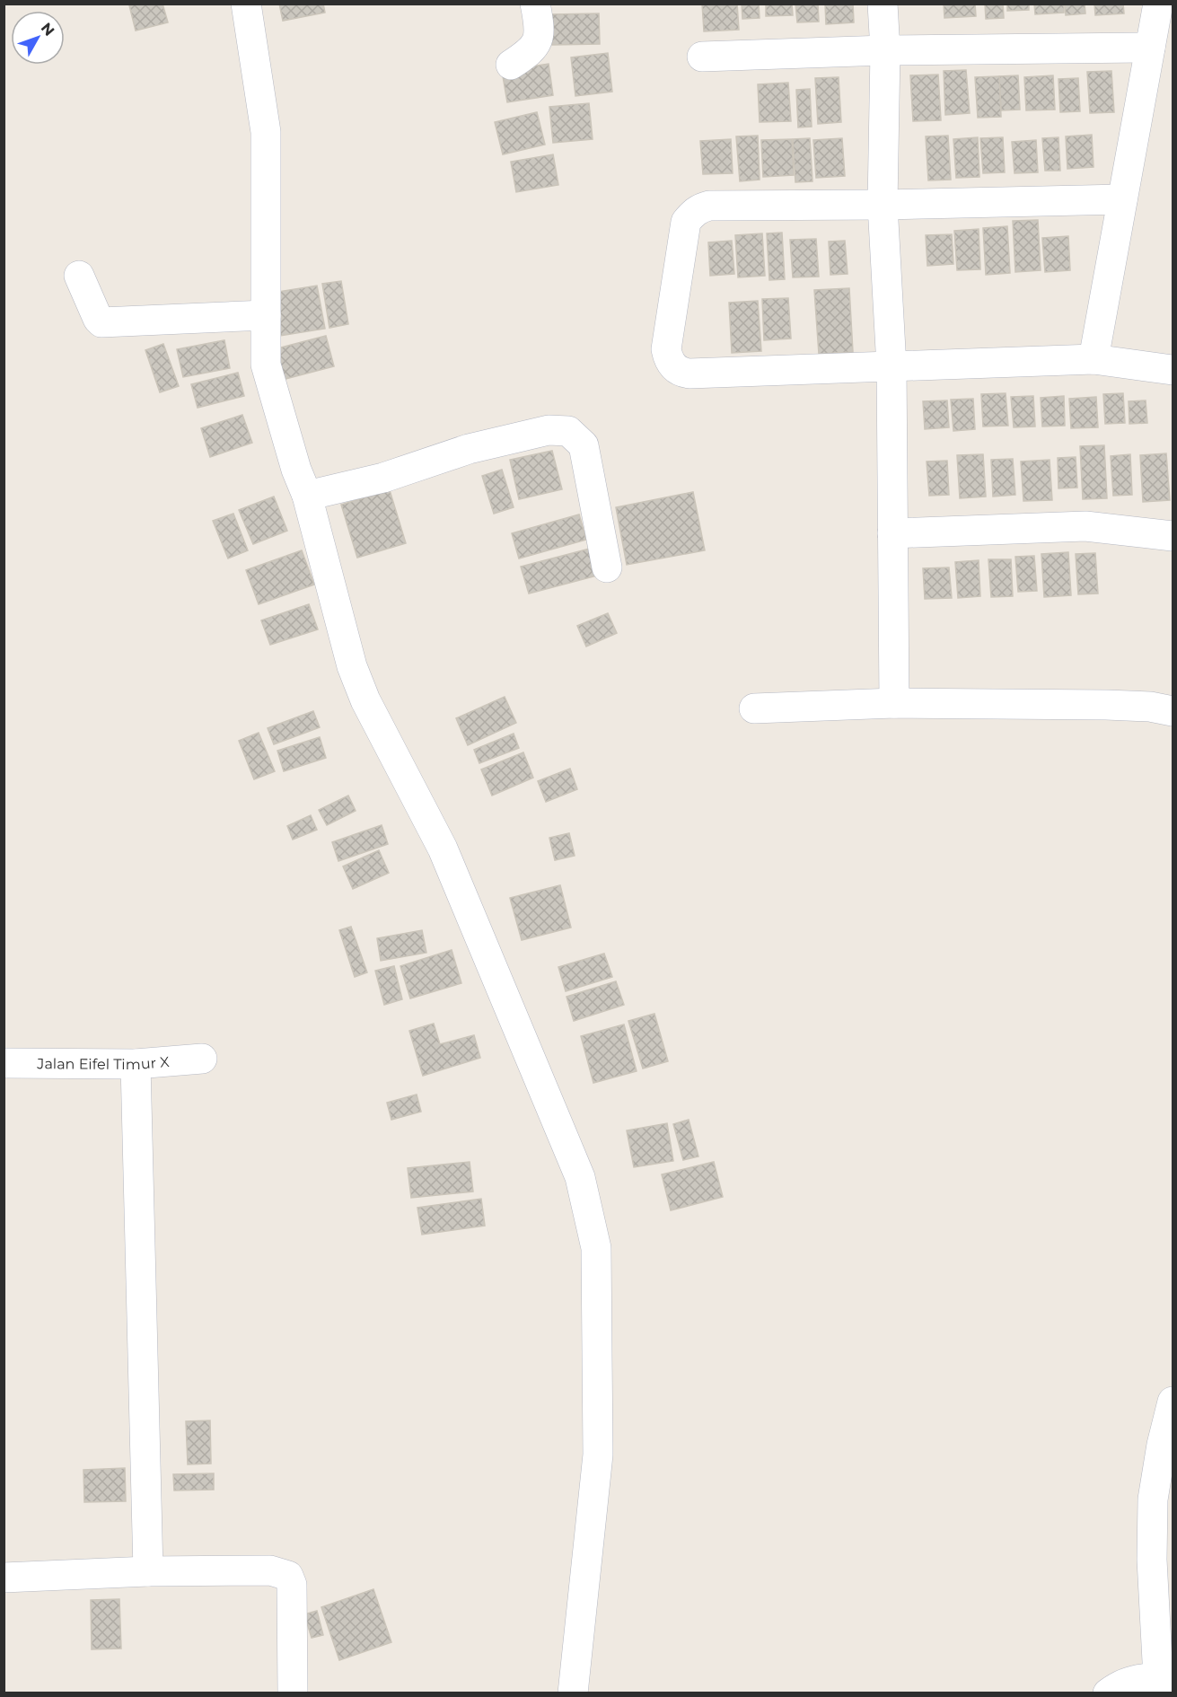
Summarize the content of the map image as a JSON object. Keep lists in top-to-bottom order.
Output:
{
  "streets": {
    "street": ["Jalan Eifel Timur X"]
  },
  "north": "top right"
}
